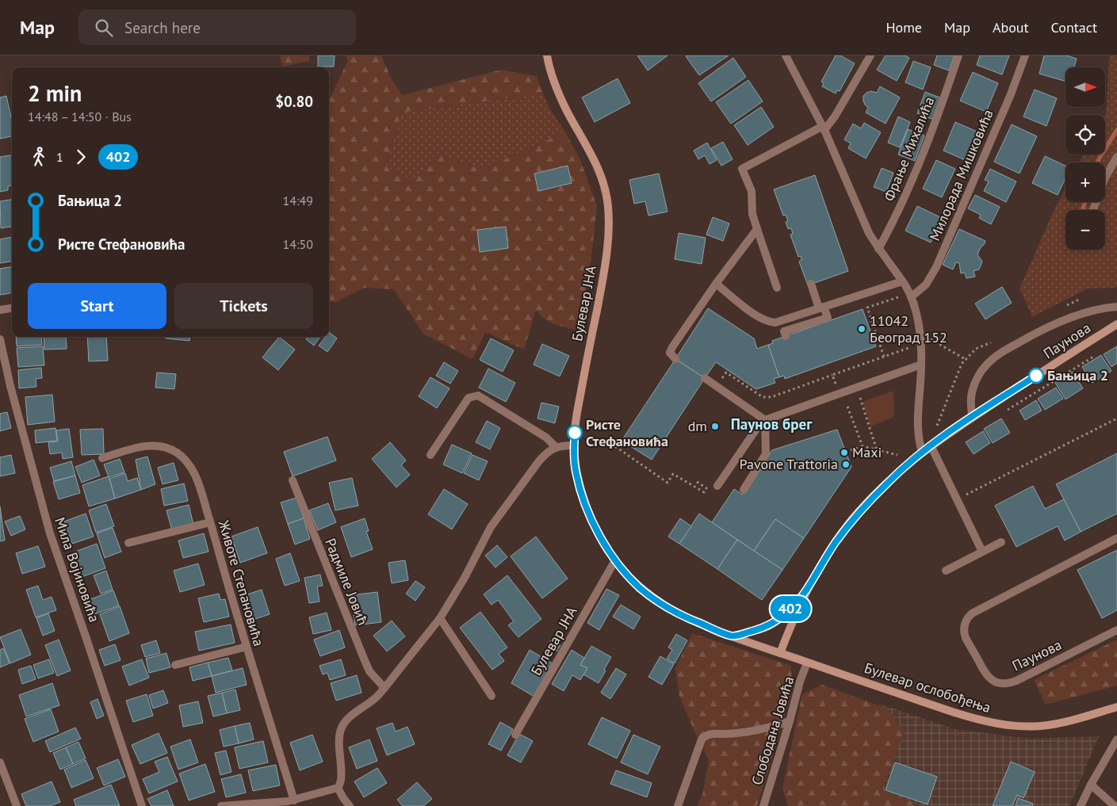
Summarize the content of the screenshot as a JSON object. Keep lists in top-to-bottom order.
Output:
{
  "streets": {
    "main road": ["Булевар ЈНА", "Паунова", "Булевар ослобођења"],
    "street": [
      "Фрање Михалића",
      "Милорада Мишковића",
      "Мила Војиновића",
      "Радмиле Јовић",
      "Животе Степановића",
      "Слободана Јовића"
    ]
  },
  "crossings": [
    ["Булевар ЈНА", "Паунова"],
    ["Булевар ЈНА", "Булевар ослобођења"],
    ["Паунова", "Булевар ослобођења"],
    ["Булевар ослобођења", "Слободана Јовића"]
  ],
  "districts": ["Паунов брег"],
  "places": [
    "11042 Београд 152",
    "Бањица 2",
    "dm",
    "Ристе Стефановића",
    "Maxi",
    "Pavone Trattoria"
  ],
  "lines": ["bus line 402"],
  "north": "right",
  "page": {
    "header": "Map",
    "search": "Search here",
    "nav": [
      "Home",
      "Map",
      "About",
      "Contact"
    ],
    "on_map": "402",
    "map_buttons": ["+", "−"],
    "heading": ["2 min", "14:48 – 14:50 · Bus", "$0.80"],
    "legs": ["1", "402"],
    "list": [
      {
        "name": "Бањица 2",
        "value": "14:49"
      },
      {
        "name": "Ристе Стефановића",
        "value": "14:50"
      }
    ],
    "buttons": ["Start", "Tickets"]
  }
}
